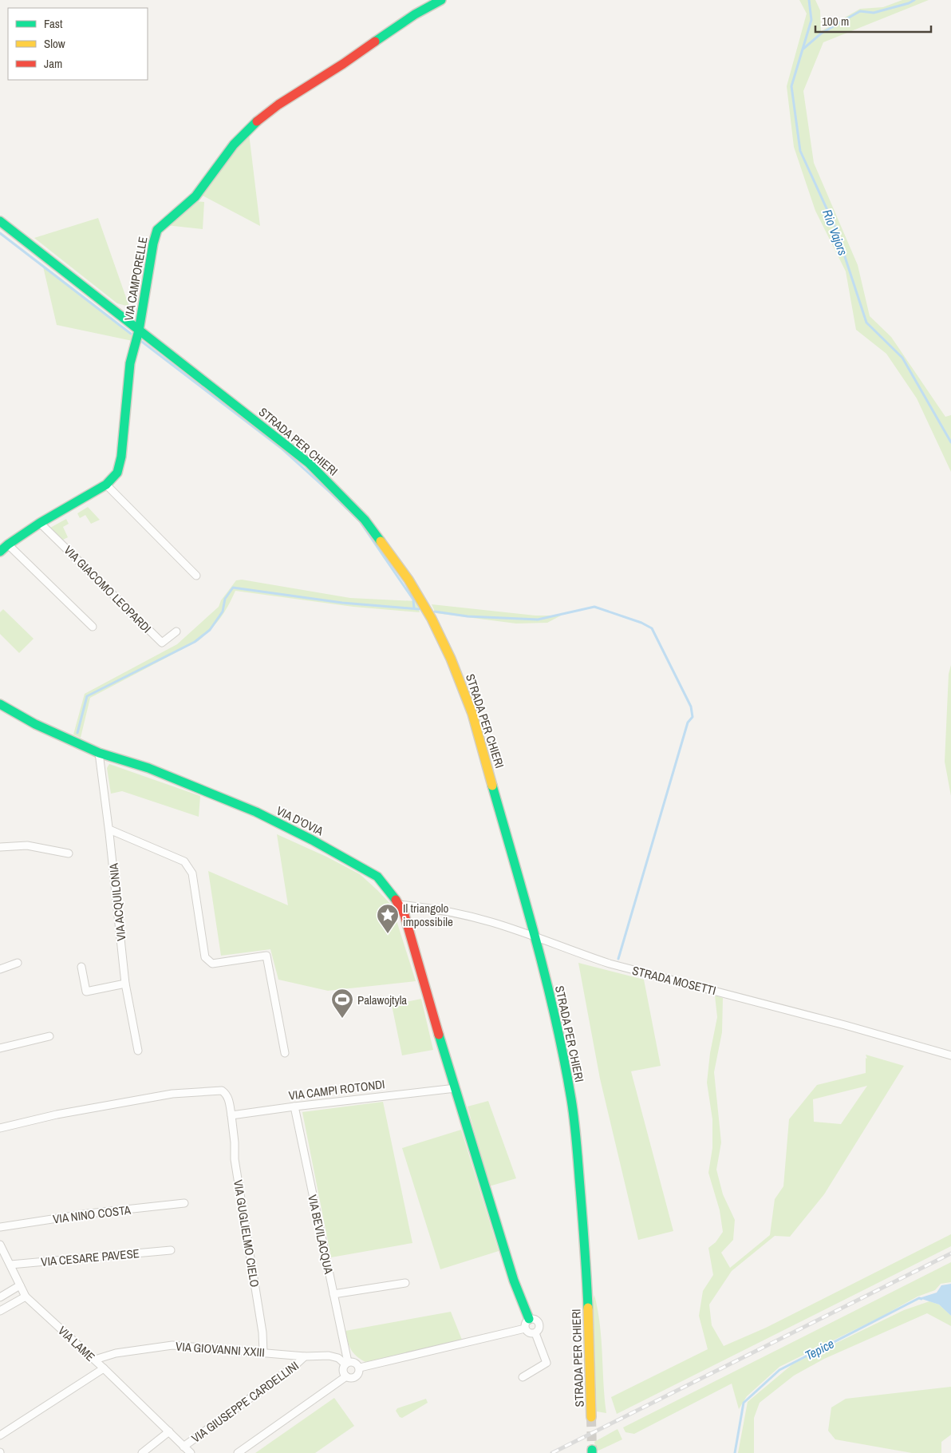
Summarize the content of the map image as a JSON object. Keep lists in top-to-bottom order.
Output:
{
  "streets": {
    "street": [
      "VIA CAMPORELLE",
      "STRADA PER CHIERI",
      "VIA GIACOMO LEOPARDI",
      "VIA D'OVIA",
      "VIA ACQUILONIA",
      "STRADA MOSETTI",
      "VIA CAMPI ROTONDI",
      "VIA NINO COSTA",
      "VIA GUGLIELMO CIELO",
      "VIA BEVILACQUA",
      "VIA CESARE PAVESE",
      "VIA LAME",
      "VIA GIOVANNI XXIII",
      "VIA GIUSEPPE CARDELLINI"
    ]
  },
  "crossings": [
    ["VIA CAMPORELLE", "STRADA PER CHIERI"],
    ["VIA CAMPORELLE", "VIA GIACOMO LEOPARDI"],
    ["STRADA PER CHIERI", "STRADA MOSETTI"],
    ["VIA D'OVIA", "VIA ACQUILONIA"],
    ["VIA D'OVIA", "STRADA MOSETTI"],
    ["VIA D'OVIA", "VIA CAMPI ROTONDI"],
    ["VIA CAMPI ROTONDI", "VIA GUGLIELMO CIELO"],
    ["VIA CAMPI ROTONDI", "VIA BEVILACQUA"],
    ["VIA GUGLIELMO CIELO", "VIA GIOVANNI XXIII"],
    ["VIA BEVILACQUA", "VIA GIOVANNI XXIII"],
    ["VIA CESARE PAVESE", "VIA LAME"],
    ["VIA LAME", "VIA GIOVANNI XXIII"],
    ["VIA LAME", "VIA GIUSEPPE CARDELLINI"],
    ["VIA GIOVANNI XXIII", "VIA GIUSEPPE CARDELLINI"]
  ],
  "water": ["Rio Vajors", "Tepice"],
  "places": {
    "place": ["Il triangolo impossibile"],
    "sports": ["Palawojtyla"]
  },
  "legend": ["Fast", "Slow", "Jam"],
  "scale_bar": "100 m"
}
